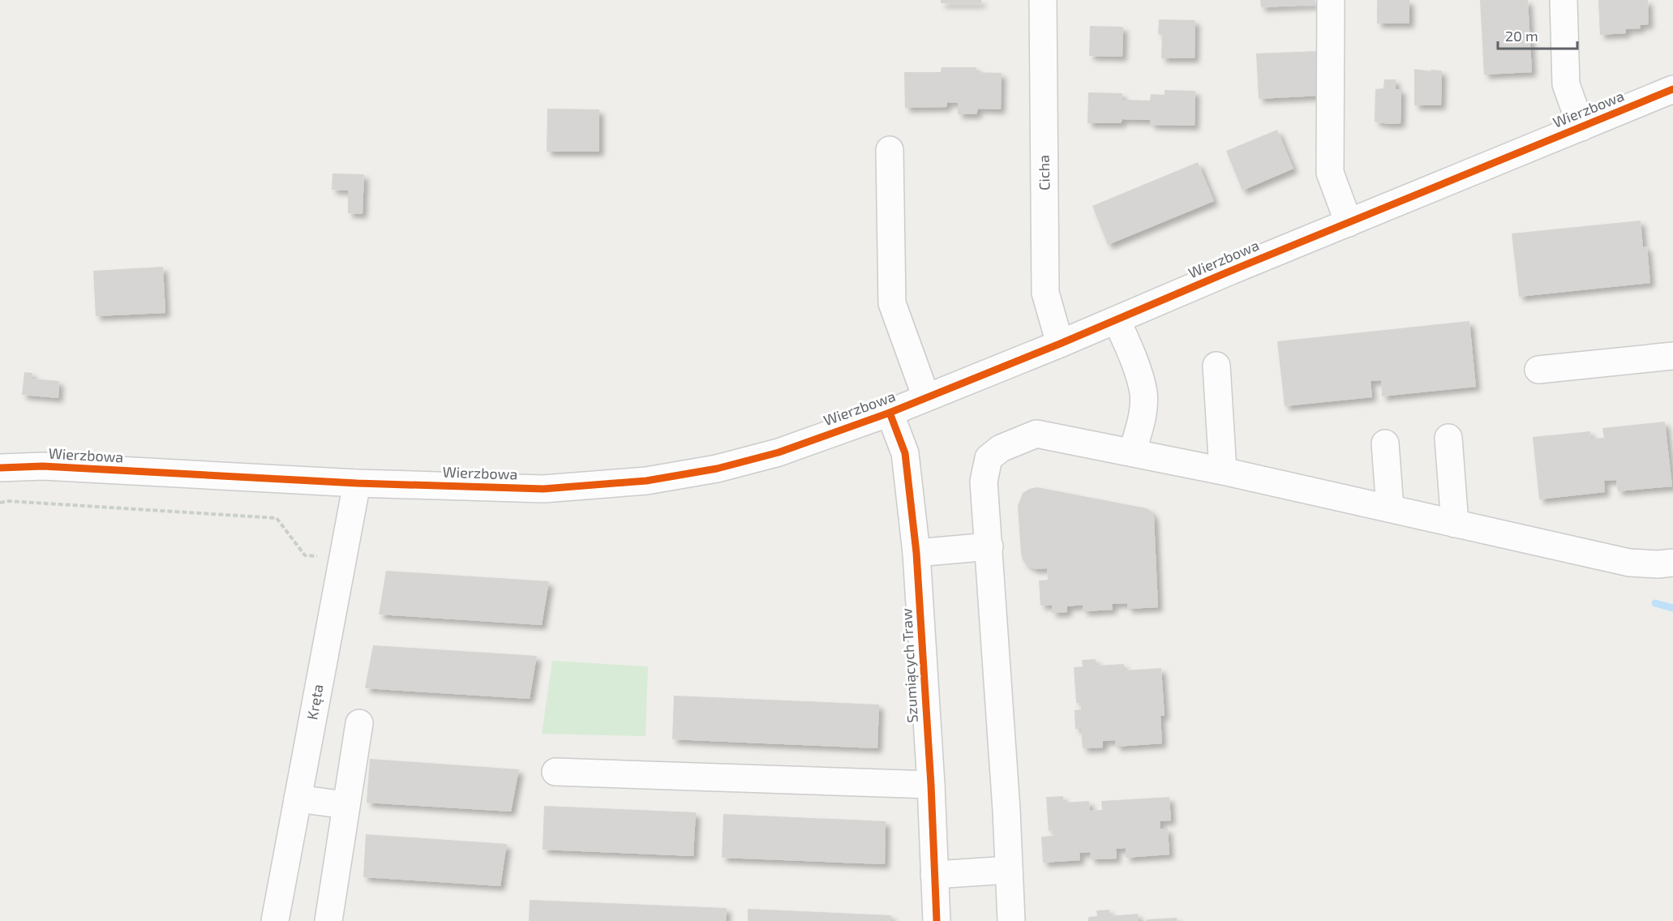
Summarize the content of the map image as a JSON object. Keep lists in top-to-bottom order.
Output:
{
  "streets": {
    "street": [
      "Wierzbowa",
      "Cicha",
      "Szumiących Traw",
      "Kręta"
    ]
  },
  "crossings": [
    ["Wierzbowa", "Cicha"],
    ["Wierzbowa", "Szumiących Traw"],
    ["Wierzbowa", "Kręta"]
  ],
  "scale_bar": "20 m"
}
